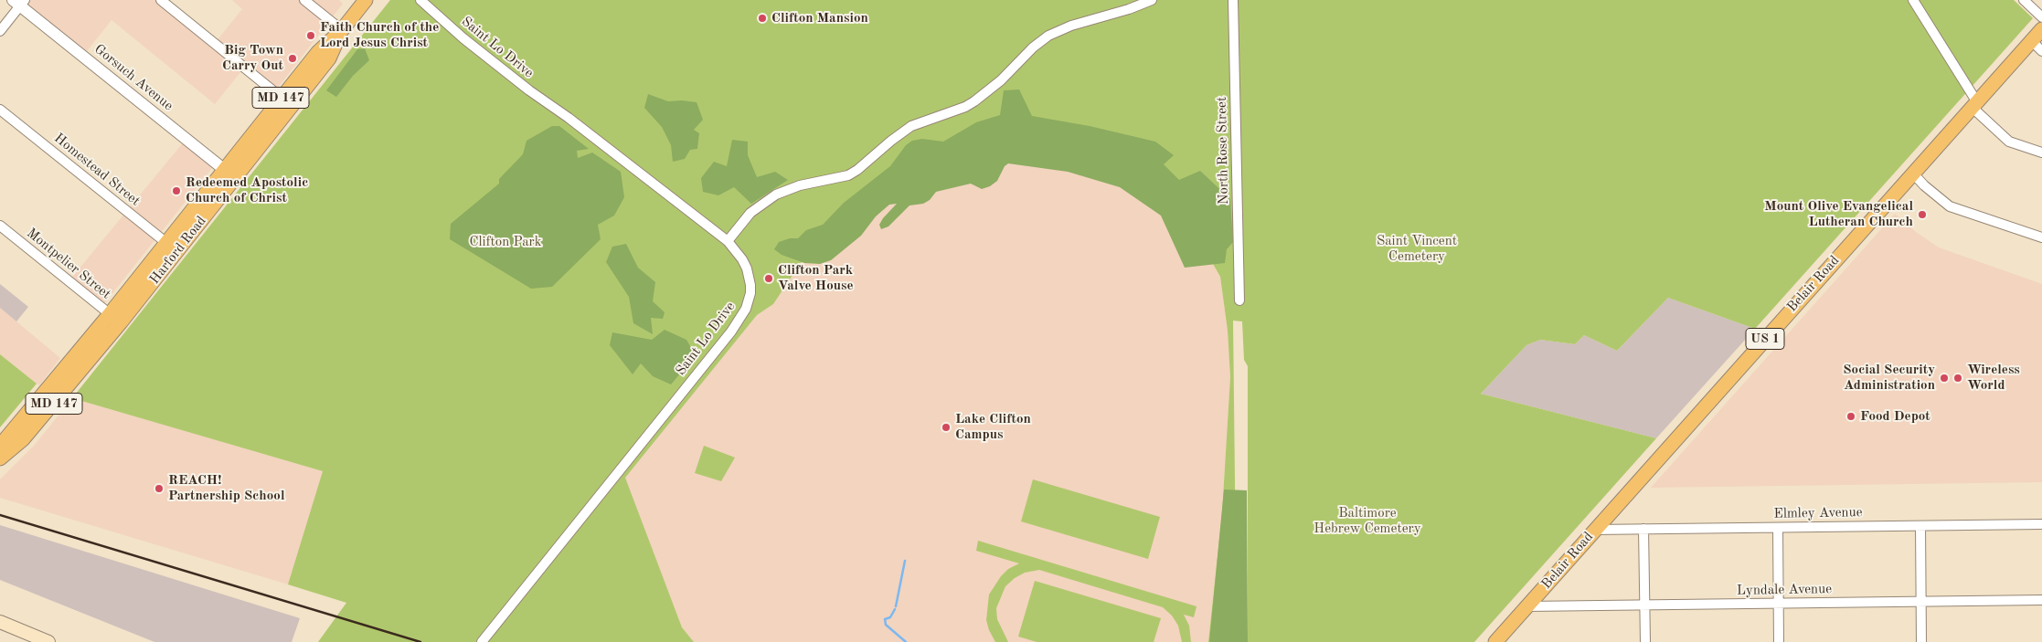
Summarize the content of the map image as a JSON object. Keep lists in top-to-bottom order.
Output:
{
  "streets": {
    "main road": [
      "MD 147",
      "Harford Road",
      "Belair Road",
      "US 1"
    ],
    "street": [
      "Saint Lo Drive",
      "Gorsuch Avenue",
      "North Rose Street",
      "Homestead Street",
      "Montpelier Street",
      "Elmley Avenue",
      "Lyndale Avenue"
    ]
  },
  "crossings": [
    ["Gorsuch Avenue", "Harford Road"],
    ["Homestead Street", "Harford Road"],
    ["Harford Road", "Montpelier Street"],
    ["Belair Road", "Elmley Avenue"],
    ["Belair Road", "Lyndale Avenue"]
  ],
  "parks": ["Saint Vincent Cemetery", "Clifton Park", "Baltimore Hebrew Cemetery"],
  "places": [
    "Clifton Mansion",
    "Faith Church of the Lord Jesus Christ",
    "Big Town Carry Out",
    "Redeemed Apostolic Church of Christ",
    "Mount Olive Evangelical Lutheran Church",
    "Clifton Park Valve House",
    "Social Security Administration",
    "Wireless World",
    "Food Depot",
    "Lake Clifton Campus",
    "REACH! Partnership School"
  ]
}
